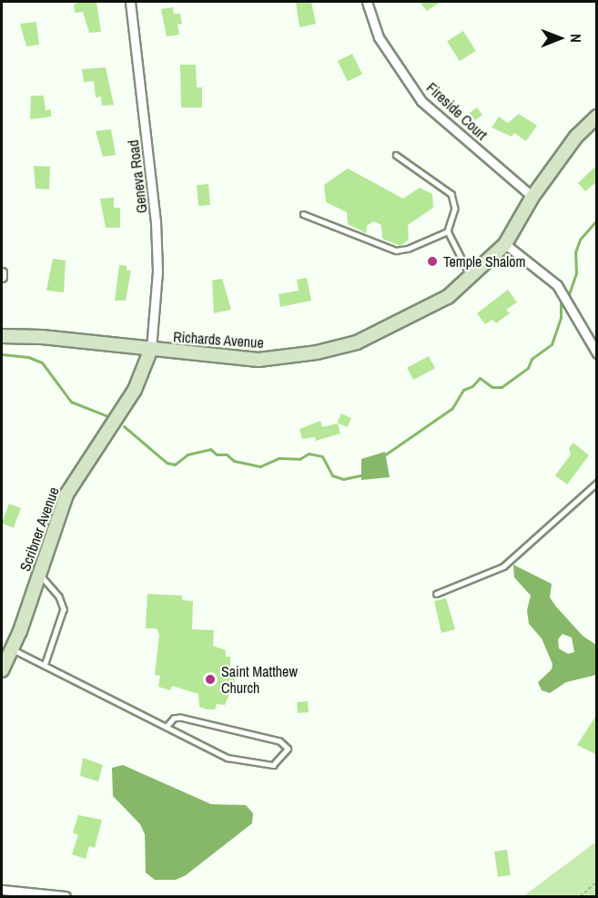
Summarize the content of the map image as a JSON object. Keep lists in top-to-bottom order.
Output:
{
  "streets": {
    "street": [
      "Fireside Court",
      "Geneva Road",
      "Richards Avenue",
      "Scribner Avenue"
    ]
  },
  "crossings": [
    ["Fireside Court", "Richards Avenue"],
    ["Geneva Road", "Richards Avenue"],
    ["Geneva Road", "Scribner Avenue"],
    ["Richards Avenue", "Scribner Avenue"]
  ],
  "places": ["Temple Shalom", "Saint Matthew Church"],
  "north": "right"
}
